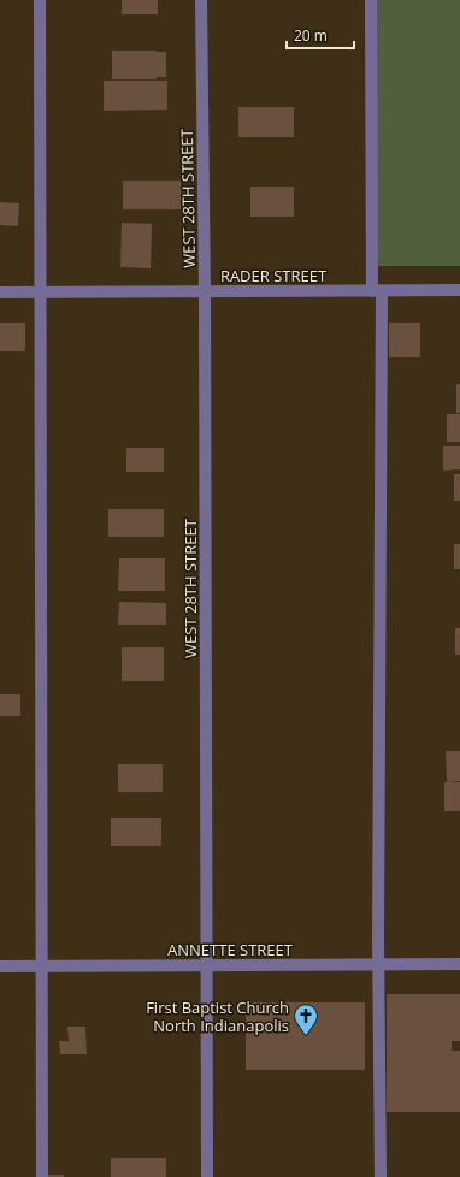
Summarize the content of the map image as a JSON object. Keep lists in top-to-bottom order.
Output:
{
  "streets": {
    "street": ["WEST 28TH STREET", "RADER STREET", "ANNETTE STREET"]
  },
  "crossings": [
    ["WEST 28TH STREET", "RADER STREET"],
    ["WEST 28TH STREET", "ANNETTE STREET"]
  ],
  "places": {
    "church": ["First Baptist Church North Indianapolis"]
  },
  "scale_bar": "20 m"
}
